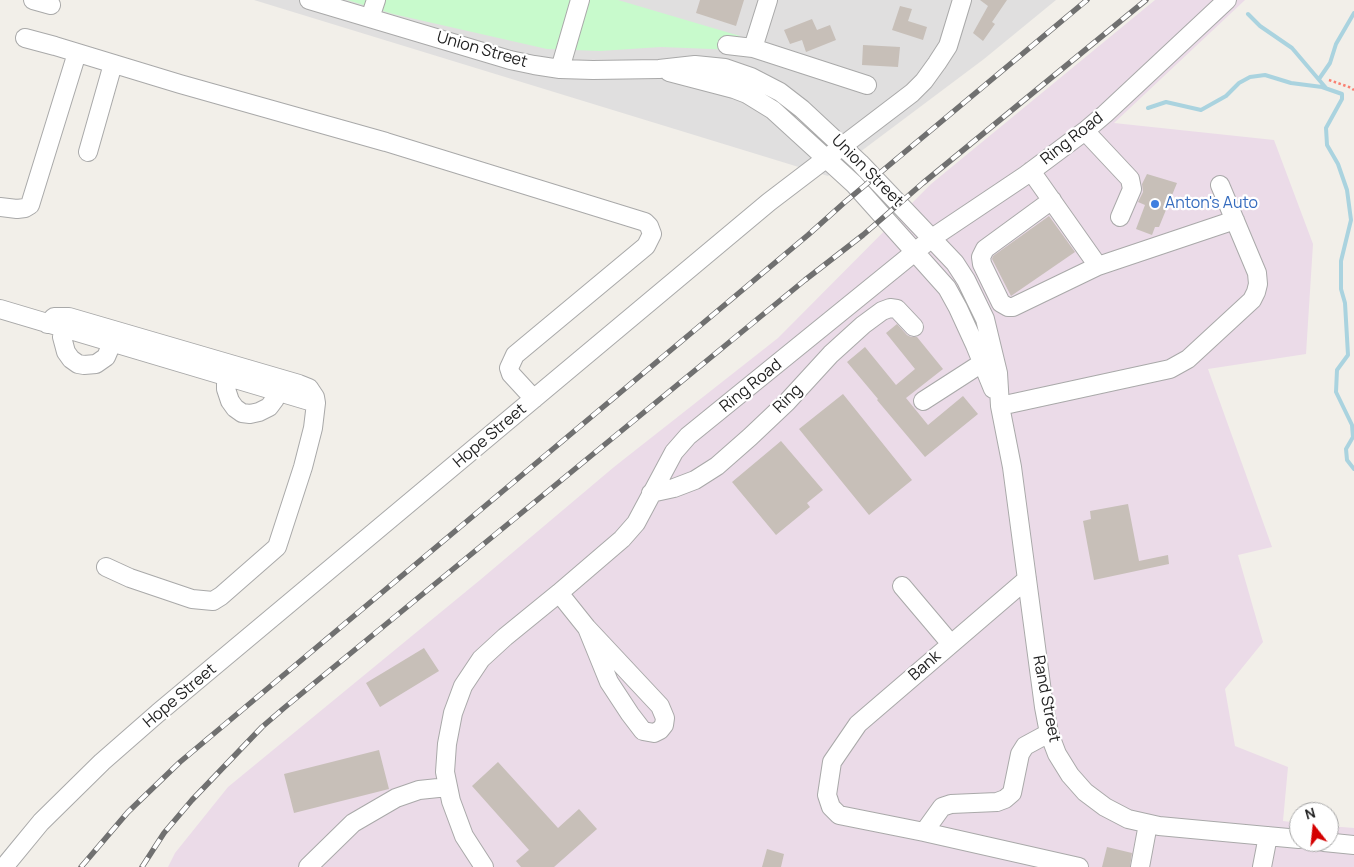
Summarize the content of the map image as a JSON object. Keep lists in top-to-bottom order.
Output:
{
  "streets": {
    "street": [
      "Union Street",
      "Ring Road",
      "Ring",
      "Hope Street",
      "Bank",
      "Rand Street"
    ]
  },
  "crossings": [
    ["Union Street", "Ring Road"],
    ["Union Street", "Hope Street"],
    ["Union Street", "Rand Street"],
    ["Ring Road", "Ring"],
    ["Ring Road", "Rand Street"],
    ["Bank", "Rand Street"]
  ],
  "places": ["Anton's Auto"],
  "north": "top"
}
